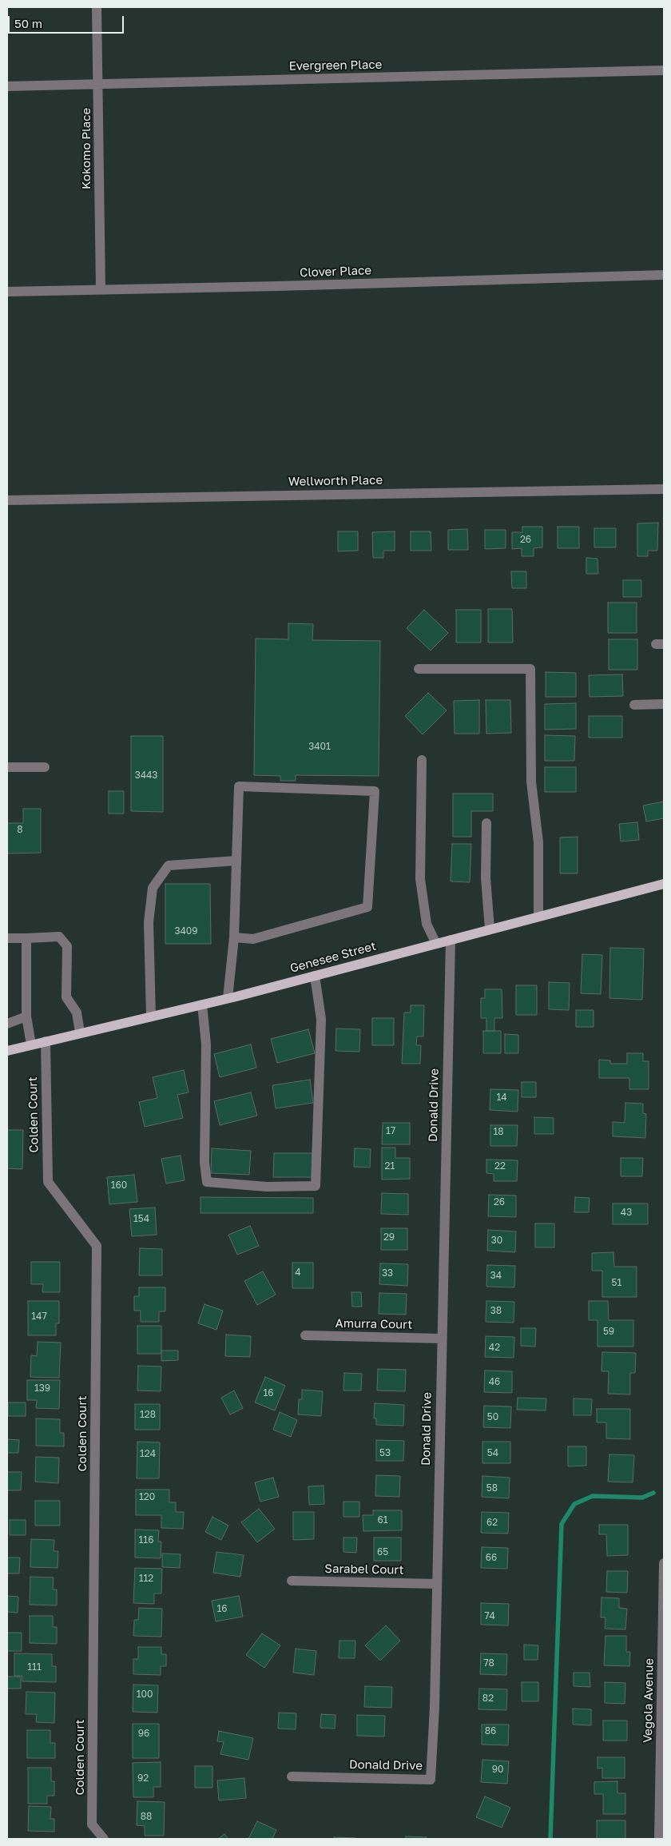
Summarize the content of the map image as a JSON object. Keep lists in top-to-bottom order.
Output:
{
  "streets": {
    "main road": ["Genesee Street"],
    "street": [
      "Evergreen Place",
      "Kokomo Place",
      "Clover Place",
      "Wellworth Place",
      "Donald Drive",
      "Colden Court",
      "Amurra Court",
      "Sarabel Court",
      "Vegola Avenue"
    ]
  },
  "crossings": [
    ["Evergreen Place", "Kokomo Place"],
    ["Kokomo Place", "Clover Place"],
    ["Genesee Street", "Donald Drive"],
    ["Genesee Street", "Colden Court"],
    ["Donald Drive", "Amurra Court"],
    ["Donald Drive", "Sarabel Court"]
  ],
  "house_numbers": [
    "26",
    "3401",
    "3443",
    "8",
    "3409",
    "14",
    "17",
    "18",
    "21",
    "22",
    "160",
    "26",
    "43",
    "154",
    "29",
    "30",
    "4",
    "33",
    "34",
    "51",
    "38",
    "147",
    "59",
    "42",
    "46",
    "139",
    "16",
    "128",
    "50",
    "53",
    "54",
    "124",
    "58",
    "120",
    "61",
    "62",
    "116",
    "65",
    "66",
    "112",
    "16",
    "74",
    "78",
    "111",
    "100",
    "82",
    "86",
    "96",
    "90",
    "92",
    "88"
  ],
  "scale_bar": "50 m"
}
